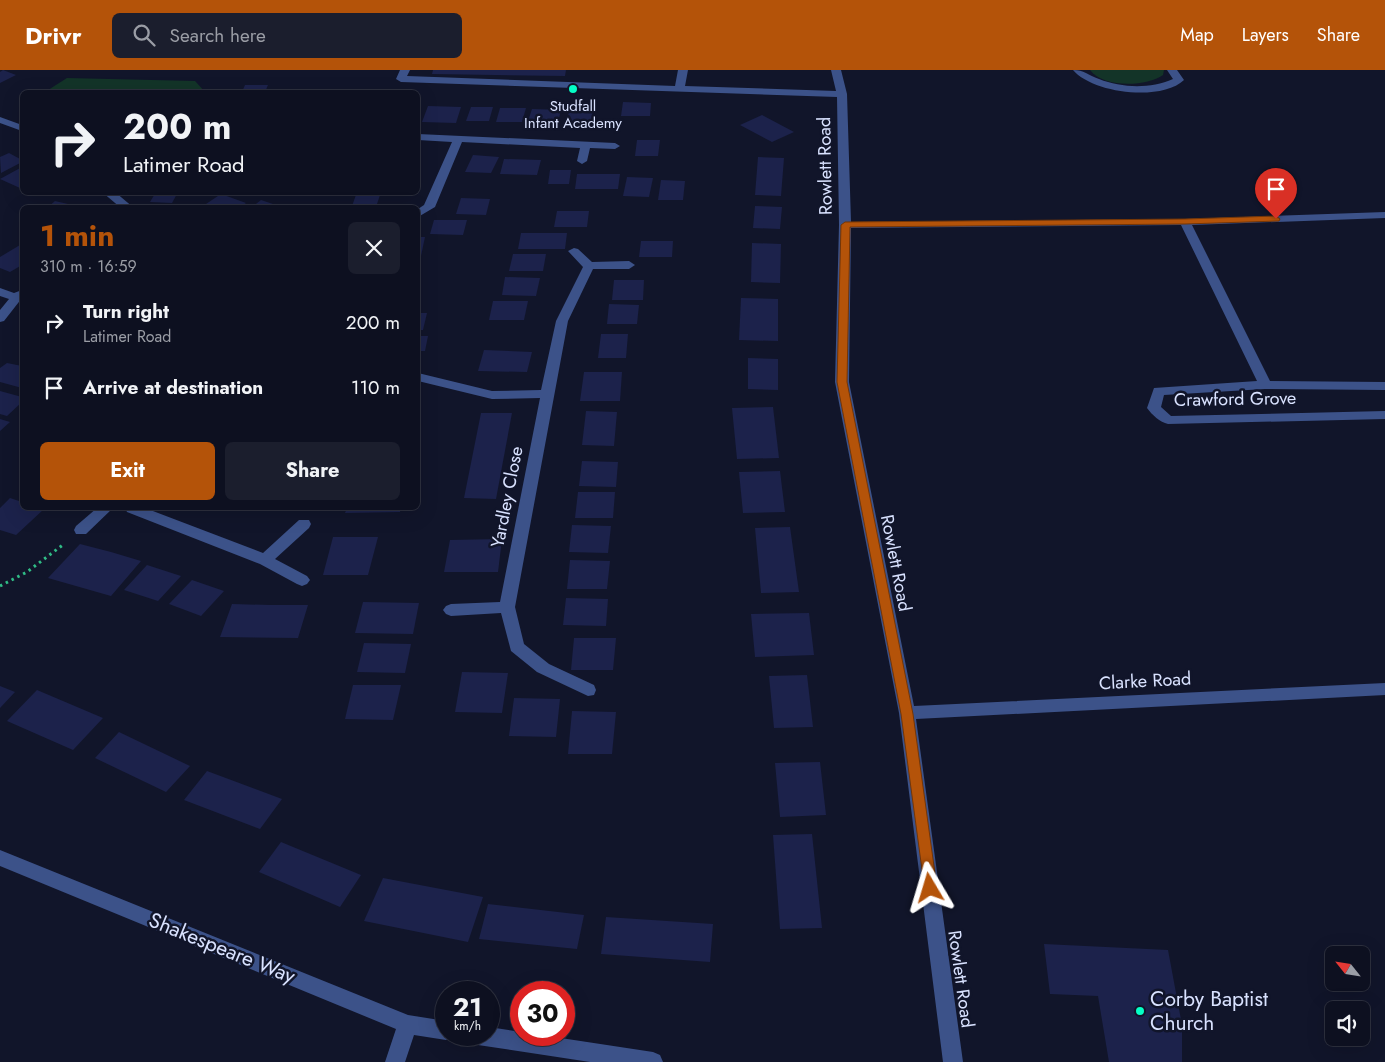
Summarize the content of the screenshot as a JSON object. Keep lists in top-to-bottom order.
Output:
{
  "streets": {
    "street": [
      "Rowlett Road",
      "Crawford Grove",
      "Yardley Close",
      "Clarke Road",
      "Shakespeare Way"
    ]
  },
  "crossings": [
    ["Rowlett Road", "Clarke Road"]
  ],
  "places": ["Studfall Infant Academy", "Corby Baptist Church"],
  "north": "top left",
  "page": {
    "header": "Drivr",
    "search": "Search here",
    "nav": ["Map", "Layers", "Share"],
    "turn": ["200 m", "Latimer Road"],
    "heading": ["1 min", "310 m · 16:59"],
    "list": [
      {
        "name": "Turn right",
        "note": "Latimer Road",
        "value": "200 m"
      },
      {
        "name": "Arrive at destination",
        "value": "110 m"
      }
    ],
    "buttons": ["Exit", "Share"],
    "speed": "21 km/h",
    "limit": "30"
  }
}
